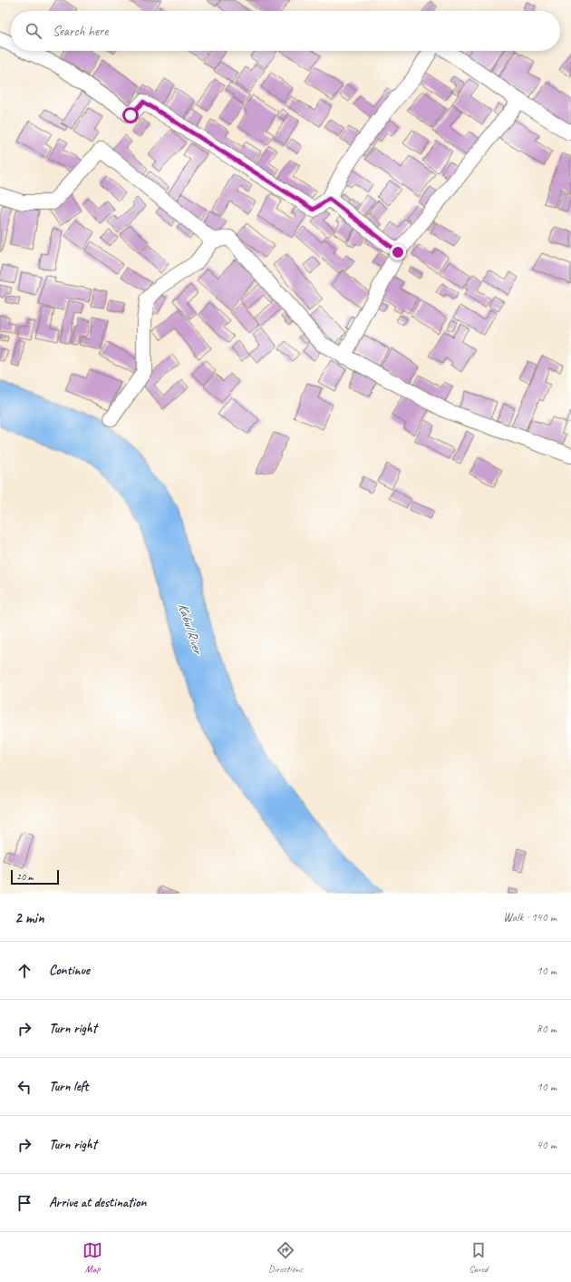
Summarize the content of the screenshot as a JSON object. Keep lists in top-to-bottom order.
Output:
{
  "water": ["Kabul River"],
  "scale_bar": "20 m",
  "page": {
    "search": "Search here",
    "scale": "20 m",
    "heading": ["2 min", "Walk · 140 m"],
    "list": [
      ["Continue", "10 m"],
      ["Turn right", "80 m"],
      ["Turn left", "10 m"],
      ["Turn right", "40 m"],
      "Arrive at destination"
    ],
    "nav": ["Map", "Directions", "Saved"]
  }
}
